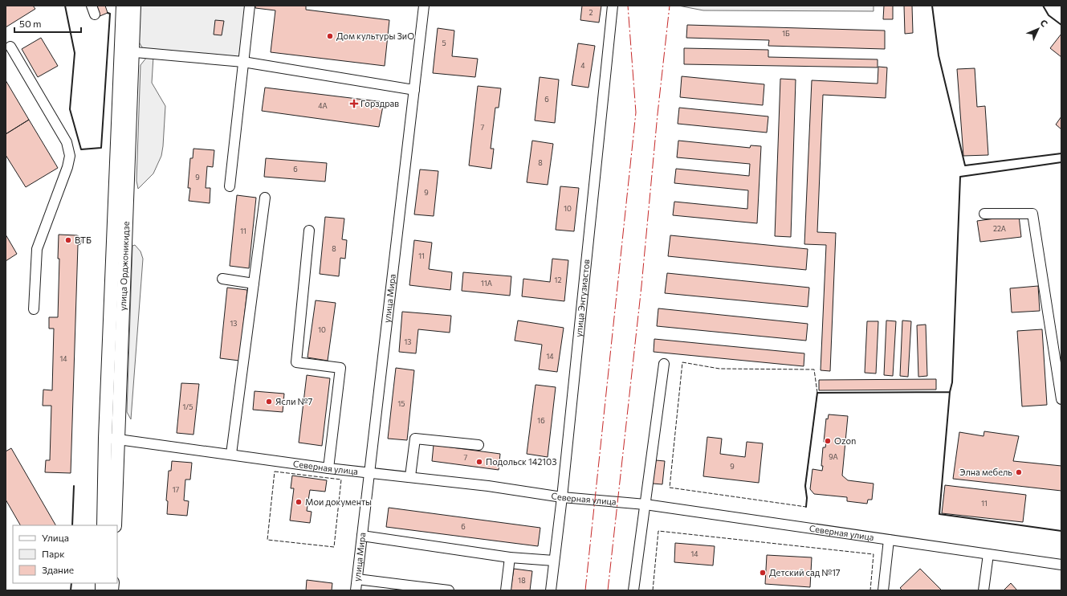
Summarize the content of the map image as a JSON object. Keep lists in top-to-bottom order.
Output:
{
  "streets": {
    "main road": ["улица Орджоникидзе"],
    "street": ["улица Мира", "улица Энтузиастов", "Северная улица"]
  },
  "crossings": [
    ["улица Орджоникидзе", "Северная улица"],
    ["улица Мира", "Северная улица"],
    ["улица Энтузиастов", "Северная улица"]
  ],
  "places": {
    "other": [
      "Дом культуры ЗиО",
      "ВТБ",
      "Ясли №7",
      "Ozon",
      "Подольск 142103",
      "Элна мебель",
      "Мои документы",
      "Детский сад №17"
    ],
    "health": ["Горздрав"]
  },
  "house_numbers": [
    "2",
    "1Б",
    "5",
    "4",
    "6",
    "4А",
    "7",
    "8",
    "6",
    "9",
    "9",
    "10",
    "22А",
    "11",
    "8",
    "11",
    "12",
    "11А",
    "13",
    "10",
    "13",
    "14",
    "14",
    "15",
    "1/5",
    "16",
    "9А",
    "7",
    "9",
    "17",
    "11",
    "6",
    "14",
    "18"
  ],
  "legend": ["Улица", "Парк", "Здание"],
  "scale_bar": "50 m",
  "north": "top right"
}
